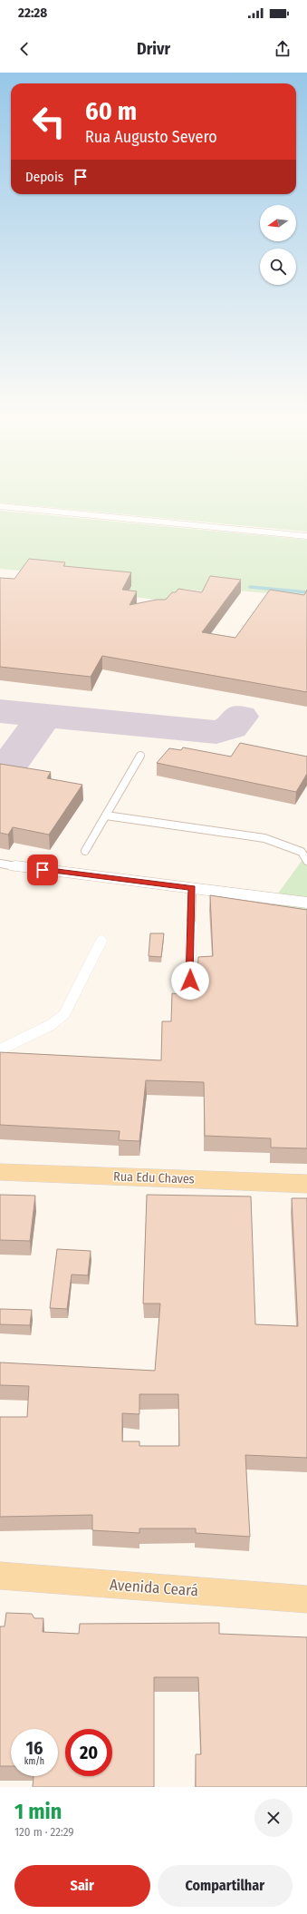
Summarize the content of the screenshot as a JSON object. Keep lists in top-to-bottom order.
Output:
{
  "streets": {
    "main road": ["Rua Edu Chaves", "Avenida Ceará"]
  },
  "north": "left",
  "page": {
    "status": "22:28",
    "header": "Drivr",
    "turn": ["60 m", "Rua Augusto Severo"],
    "then": "Depois",
    "speed": "16 km/h",
    "limit": "20",
    "heading": ["1 min", "120 m · 22:29"],
    "buttons": ["Sair", "Compartilhar"]
  }
}
